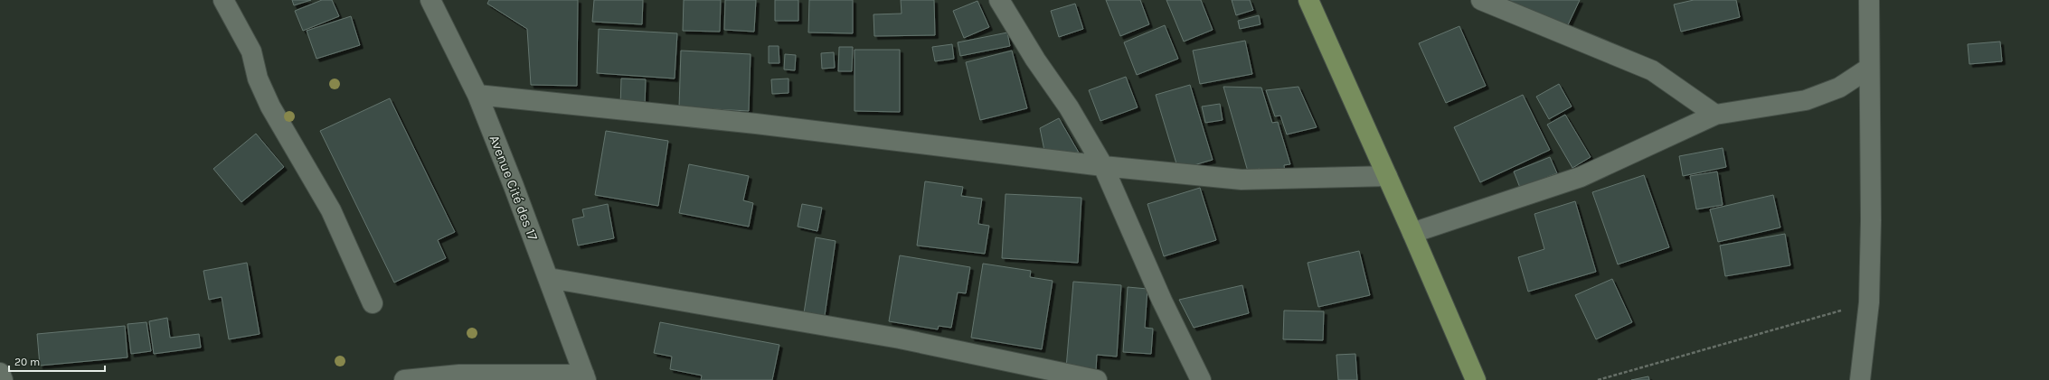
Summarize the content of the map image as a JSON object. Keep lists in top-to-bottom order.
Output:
{
  "streets": {
    "street": ["Avenue Cité des 17"]
  },
  "scale_bar": "20 m"
}
